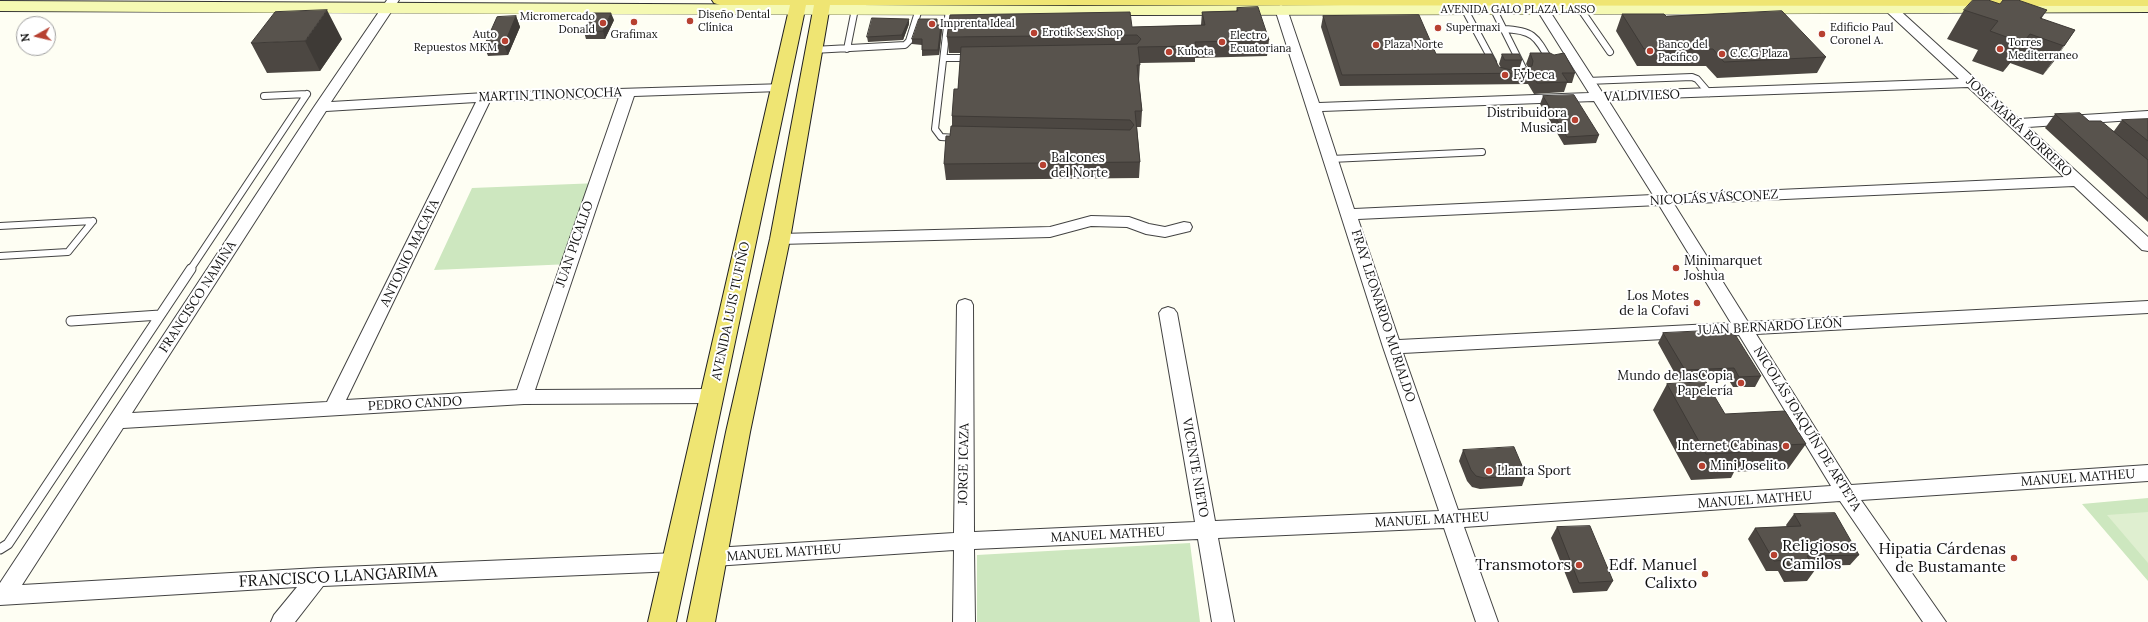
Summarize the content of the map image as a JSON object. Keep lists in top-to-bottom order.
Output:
{
  "streets": {
    "main road": ["AVENIDA GALO PLAZA LASSO", "AVENIDA LUIS TUFIÑO"],
    "street": [
      "MARTIN TINONCOCHA",
      "VALDIVIESO",
      "JOSÉ MARÍA BORRERO",
      "NICOLÁS VÁSCONEZ",
      "JUAN PICALLO",
      "ANTONIO MACATA",
      "FRANCISCO NAMIÑA",
      "FRAY LEONARDO MURIALDO",
      "JUAN BERNARDO LEÓN",
      "PEDRO CANDO",
      "NICOLÁS JOAQUÍN DE ARTETA",
      "JORGE ICAZA",
      "VICENTE NIETO",
      "MANUEL MATHEU",
      "FRANCISCO LLANGARIMA"
    ]
  },
  "crossings": [
    ["AVENIDA GALO PLAZA LASSO", "JOSÉ MARÍA BORRERO"],
    ["AVENIDA GALO PLAZA LASSO", "FRANCISCO NAMIÑA"],
    ["AVENIDA GALO PLAZA LASSO", "AVENIDA LUIS TUFIÑO"],
    ["AVENIDA GALO PLAZA LASSO", "FRAY LEONARDO MURIALDO"],
    ["AVENIDA GALO PLAZA LASSO", "NICOLÁS JOAQUÍN DE ARTETA"],
    ["MARTIN TINONCOCHA", "JUAN PICALLO"],
    ["MARTIN TINONCOCHA", "ANTONIO MACATA"],
    ["MARTIN TINONCOCHA", "FRANCISCO NAMIÑA"],
    ["MARTIN TINONCOCHA", "AVENIDA LUIS TUFIÑO"],
    ["VALDIVIESO", "JOSÉ MARÍA BORRERO"],
    ["VALDIVIESO", "FRAY LEONARDO MURIALDO"],
    ["VALDIVIESO", "NICOLÁS JOAQUÍN DE ARTETA"],
    ["JOSÉ MARÍA BORRERO", "NICOLÁS VÁSCONEZ"],
    ["NICOLÁS VÁSCONEZ", "FRAY LEONARDO MURIALDO"],
    ["NICOLÁS VÁSCONEZ", "NICOLÁS JOAQUÍN DE ARTETA"],
    ["JUAN PICALLO", "PEDRO CANDO"],
    ["ANTONIO MACATA", "PEDRO CANDO"],
    ["FRANCISCO NAMIÑA", "PEDRO CANDO"],
    ["FRANCISCO NAMIÑA", "FRANCISCO LLANGARIMA"],
    ["AVENIDA LUIS TUFIÑO", "PEDRO CANDO"],
    ["AVENIDA LUIS TUFIÑO", "FRANCISCO LLANGARIMA"],
    ["FRAY LEONARDO MURIALDO", "JUAN BERNARDO LEÓN"],
    ["FRAY LEONARDO MURIALDO", "MANUEL MATHEU"],
    ["JUAN BERNARDO LEÓN", "NICOLÁS JOAQUÍN DE ARTETA"],
    ["NICOLÁS JOAQUÍN DE ARTETA", "MANUEL MATHEU"],
    ["JORGE ICAZA", "MANUEL MATHEU"],
    ["VICENTE NIETO", "MANUEL MATHEU"]
  ],
  "places": [
    "Diseño Dental Clínica",
    "Grafimax",
    "Micromercado Donald",
    "Imprenta Ideal",
    "Supermaxi",
    "Erotik Sex Shop",
    "Edificio Paul Coronel A.",
    "Auto Repuestos MKM",
    "Electro Ecuatoriana",
    "Plaza Norte",
    "Torres Mediterraneo",
    "Banco del Pacífico",
    "Kubota",
    "C.C.G Plaza",
    "Fybeca",
    "Distribuidora Musical",
    "Balcones del Norte",
    "Minimarquet Joshua",
    "Los Motes de la Cofavi",
    "Mundo de lasCopia Papelería",
    "Internet Cabinas",
    "Mini Joselito",
    "Llanta Sport",
    "Religiosos Camilos",
    "Hipatia Cárdenas de Bustamante",
    "Transmotors",
    "Edf. Manuel Calixto"
  ],
  "north": "left"
}
